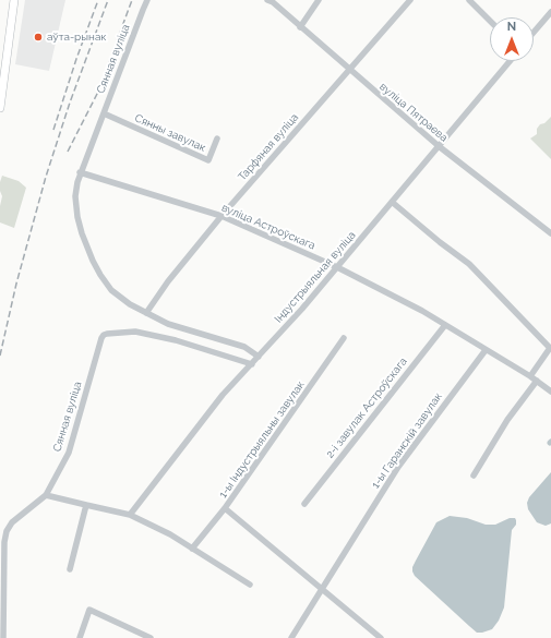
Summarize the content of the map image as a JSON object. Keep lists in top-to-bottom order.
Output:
{
  "streets": {
    "street": [
      "Сянная вуліца",
      "вуліца Пятраева",
      "Сянны завулак",
      "Тарфяная вуліца",
      "вуліца Астроўскага",
      "Індустрыяльная вуліца",
      "2-і завулак Астроўскага",
      "1-ы Індустрыяльны завулак",
      "1-ы Гаранскій завулак"
    ]
  },
  "crossings": [
    ["Сянная вуліца", "Сянны завулак"],
    ["Сянная вуліца", "Тарфяная вуліца"],
    ["Сянная вуліца", "вуліца Астроўскага"],
    ["Сянная вуліца", "Індустрыяльная вуліца"],
    ["вуліца Пятраева", "Тарфяная вуліца"],
    ["вуліца Пятраева", "Індустрыяльная вуліца"],
    ["Тарфяная вуліца", "вуліца Астроўскага"],
    ["вуліца Астроўскага", "Індустрыяльная вуліца"],
    ["вуліца Астроўскага", "2-і завулак Астроўскага"],
    ["вуліца Астроўскага", "1-ы Гаранскій завулак"]
  ],
  "places": ["аўта-рынак"],
  "north": "top"
}
